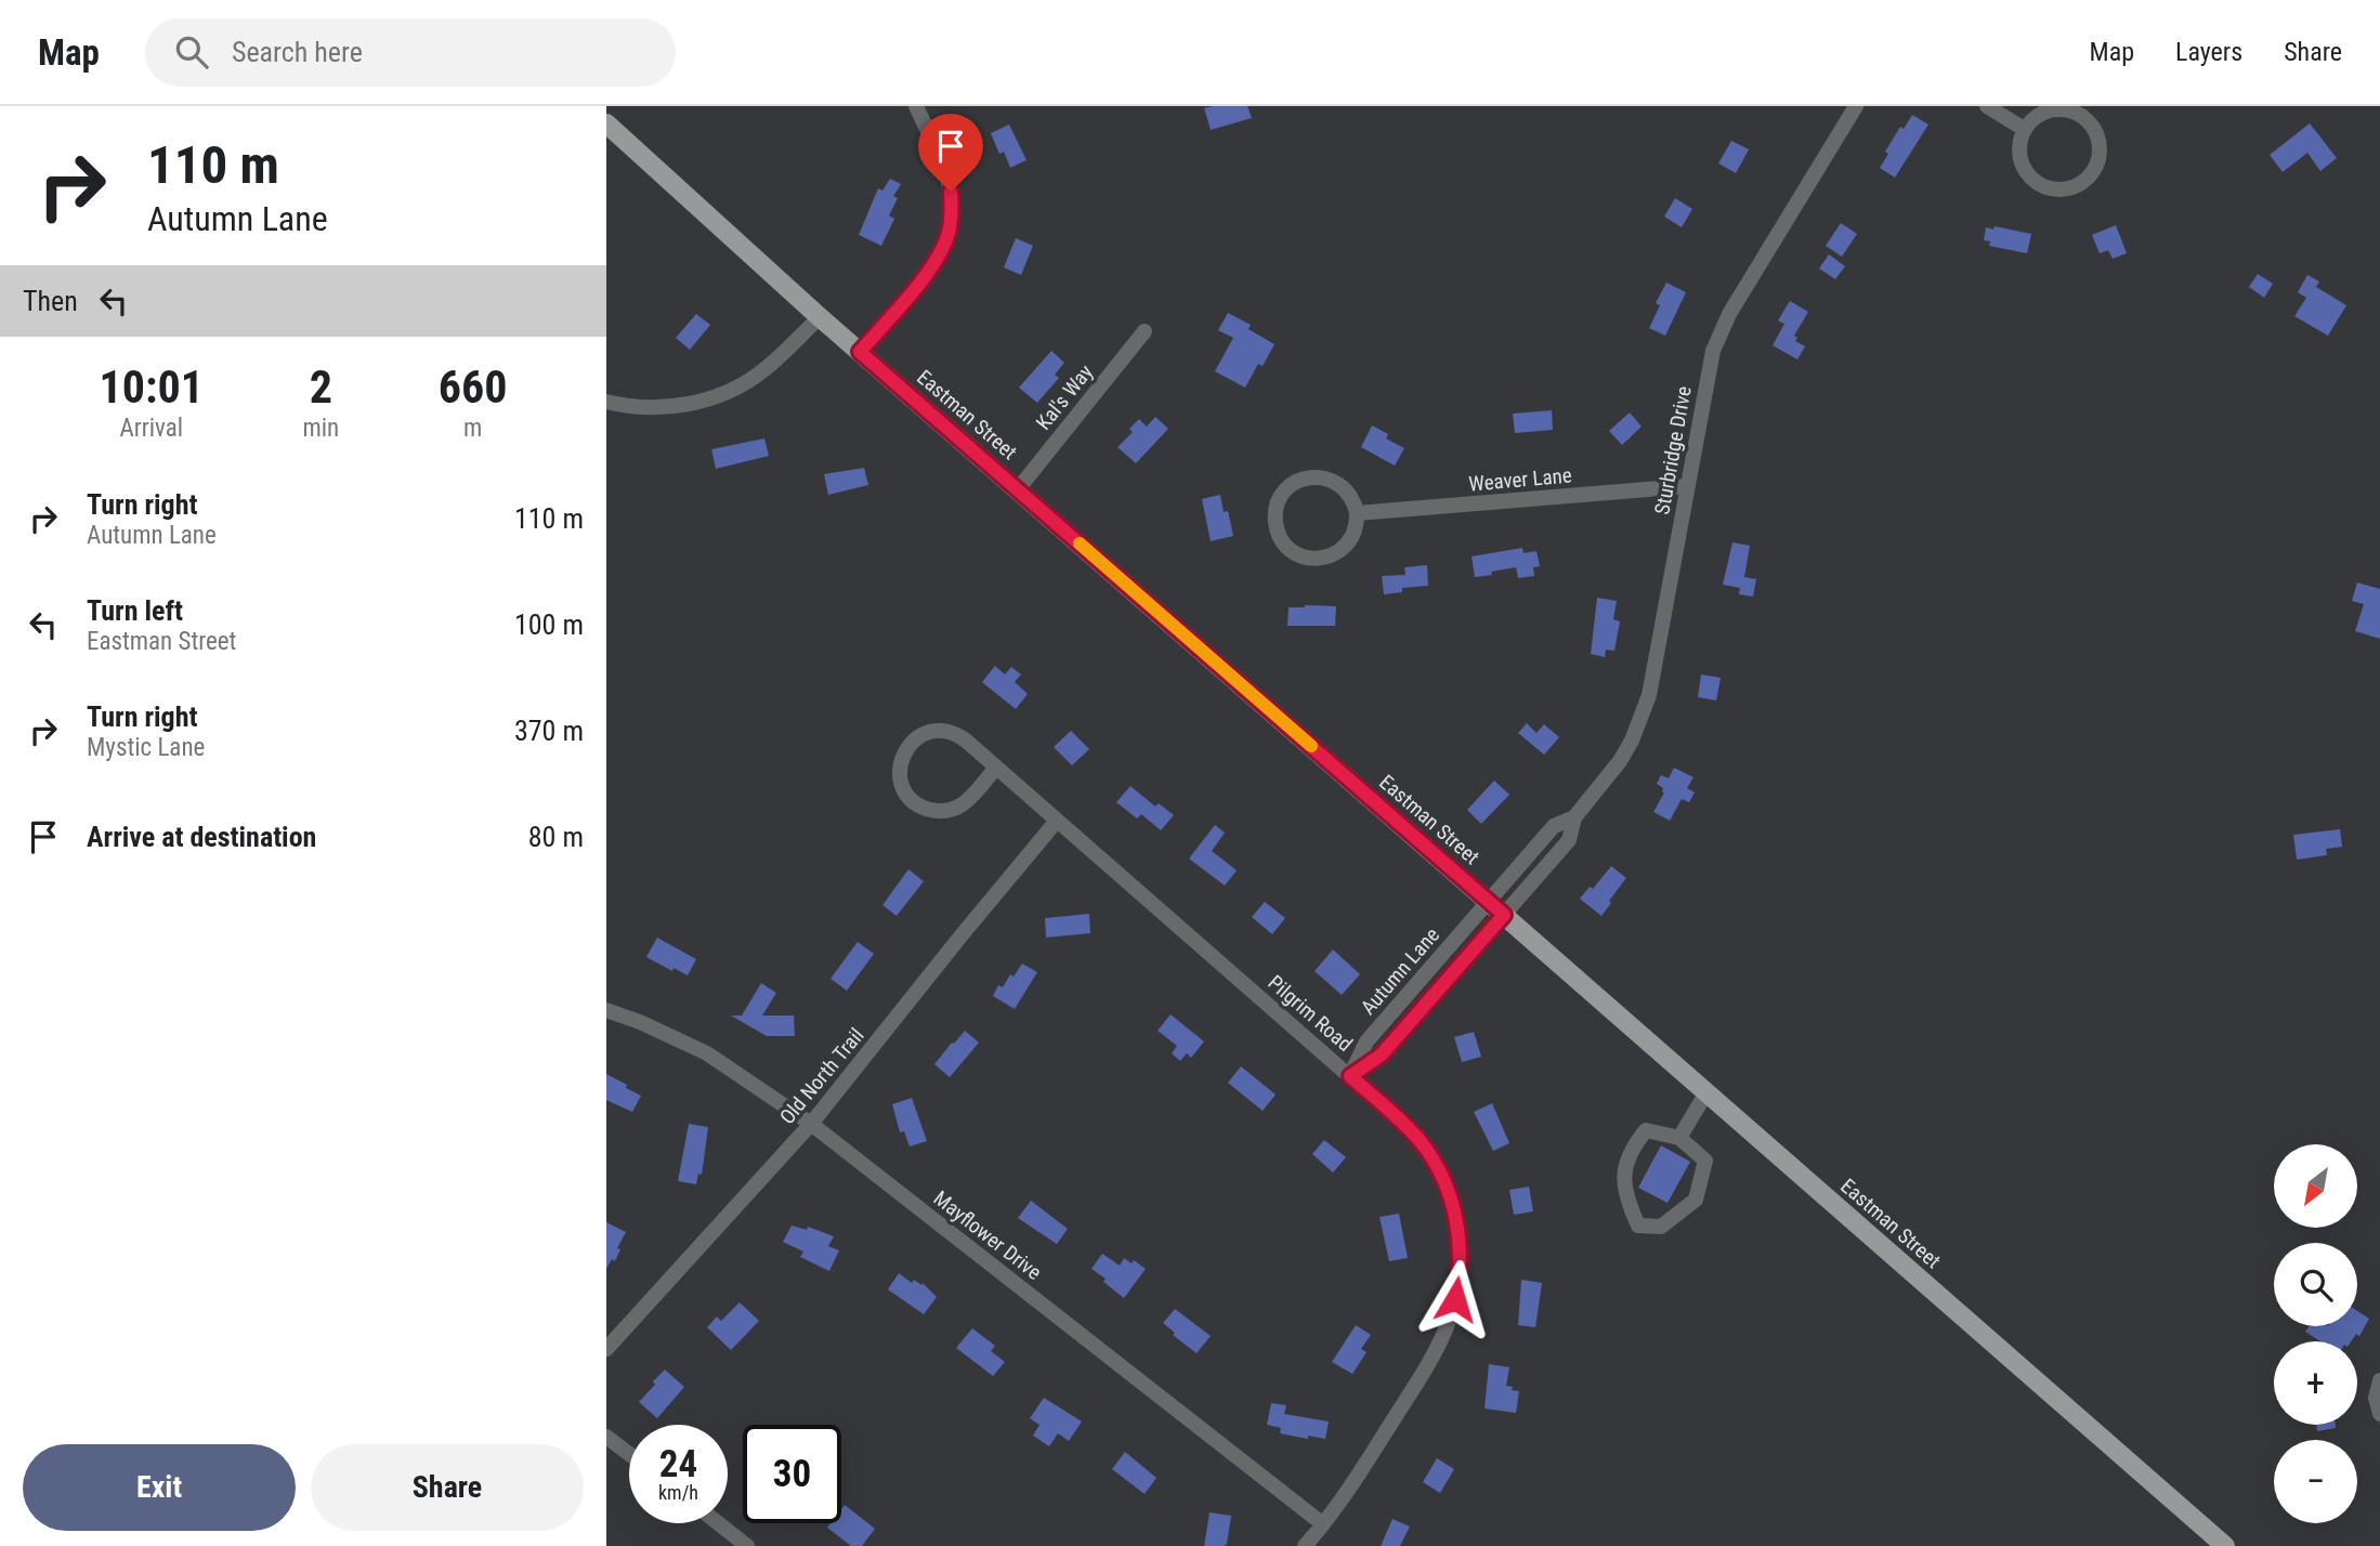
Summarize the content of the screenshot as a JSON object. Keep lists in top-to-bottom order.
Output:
{
  "streets": {
    "main road": ["Eastman Street"],
    "street": [
      "Kal's Way",
      "Sturbridge Drive",
      "Weaver Lane",
      "Autumn Lane",
      "Pilgrim Road",
      "Old North Trail",
      "Mayflower Drive"
    ]
  },
  "crossings": [
    ["Kal's Way", "Eastman Street"],
    ["Eastman Street", "Sturbridge Drive"],
    ["Eastman Street", "Autumn Lane"],
    ["Sturbridge Drive", "Weaver Lane"],
    ["Sturbridge Drive", "Autumn Lane"],
    ["Autumn Lane", "Pilgrim Road"],
    ["Pilgrim Road", "Old North Trail"],
    ["Pilgrim Road", "Mayflower Drive"],
    ["Old North Trail", "Mayflower Drive"]
  ],
  "north": "bottom left",
  "page": {
    "header": "Map",
    "search": "Search here",
    "nav": ["Map", "Layers", "Share"],
    "turn": ["110 m", "Autumn Lane"],
    "then": "Then",
    "eta": [
      "10:01",
      "Arrival",
      "2",
      "min",
      "660",
      "m"
    ],
    "list": [
      {
        "name": "Turn right",
        "note": "Autumn Lane",
        "value": "110 m"
      },
      {
        "name": "Turn left",
        "note": "Eastman Street",
        "value": "100 m"
      },
      {
        "name": "Turn right",
        "note": "Mystic Lane",
        "value": "370 m"
      },
      {
        "name": "Arrive at destination",
        "value": "80 m"
      }
    ],
    "map_buttons": ["+", "−"],
    "speed": "24 km/h",
    "limit": "30",
    "buttons": ["Exit", "Share"]
  }
}
